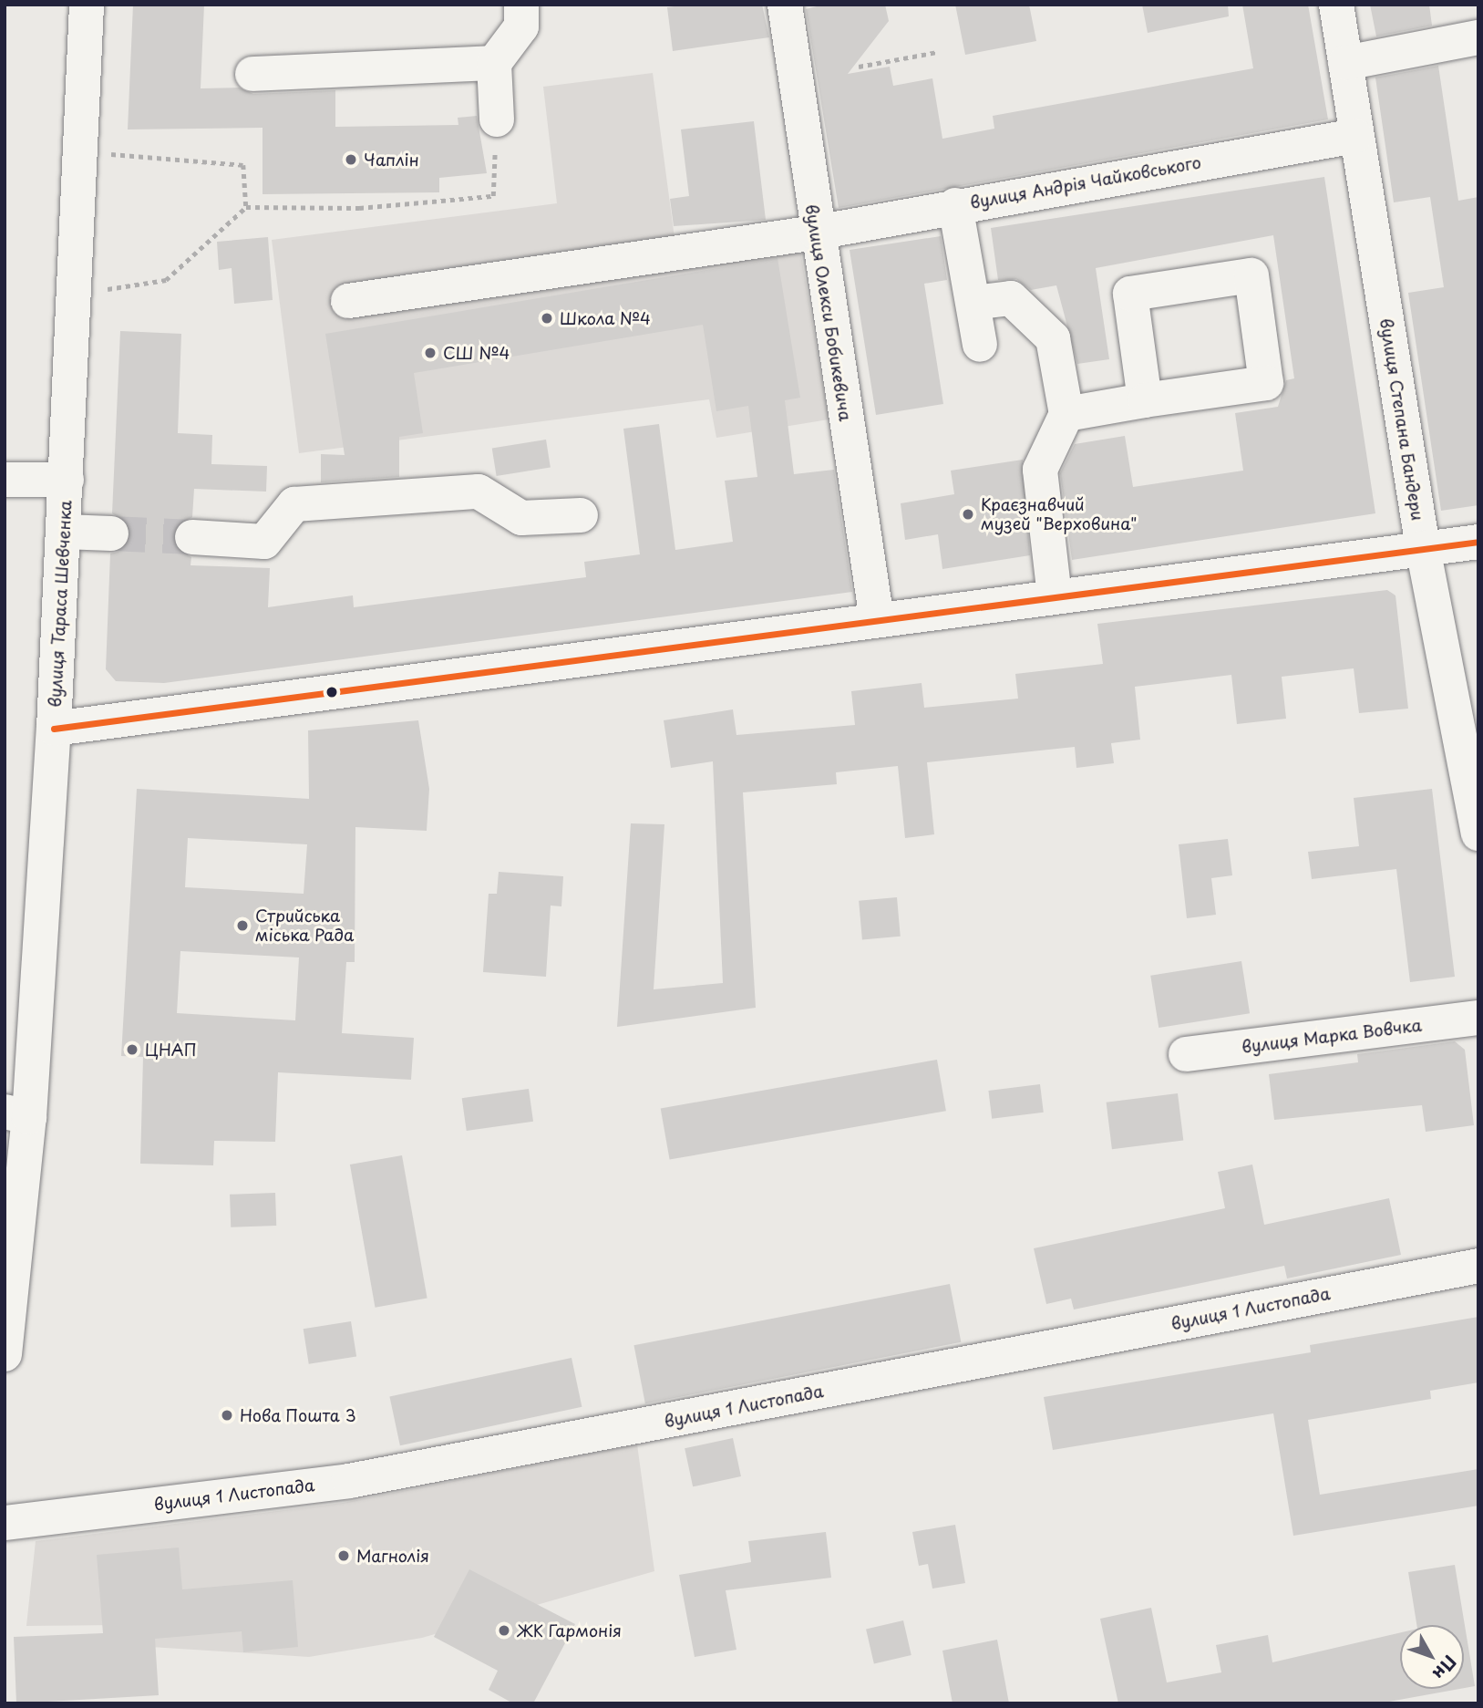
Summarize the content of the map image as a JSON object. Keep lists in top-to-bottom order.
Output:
{
  "streets": {
    "street": [
      "вулиця Андрія Чайковського",
      "вулиця Олекси Бобикевича",
      "вулиця Степана Бандери",
      "вулиця Тараса Шевченка",
      "вулиця Марка Вовчка",
      "вулиця 1 Листопада"
    ]
  },
  "crossings": [
    ["вулиця Андрія Чайковського", "вулиця Олекси Бобикевича"],
    ["вулиця Андрія Чайковського", "вулиця Степана Бандери"]
  ],
  "places": [
    "Чаплін",
    "Школа №4",
    "СШ №4",
    "Краєзнавчий музей \"Верховина\"",
    "Стрийська міська Рада",
    "ЦНАП",
    "Нова Пошта 3",
    "Магнолія",
    "ЖК Гармонія"
  ],
  "north": "bottom right"
}
